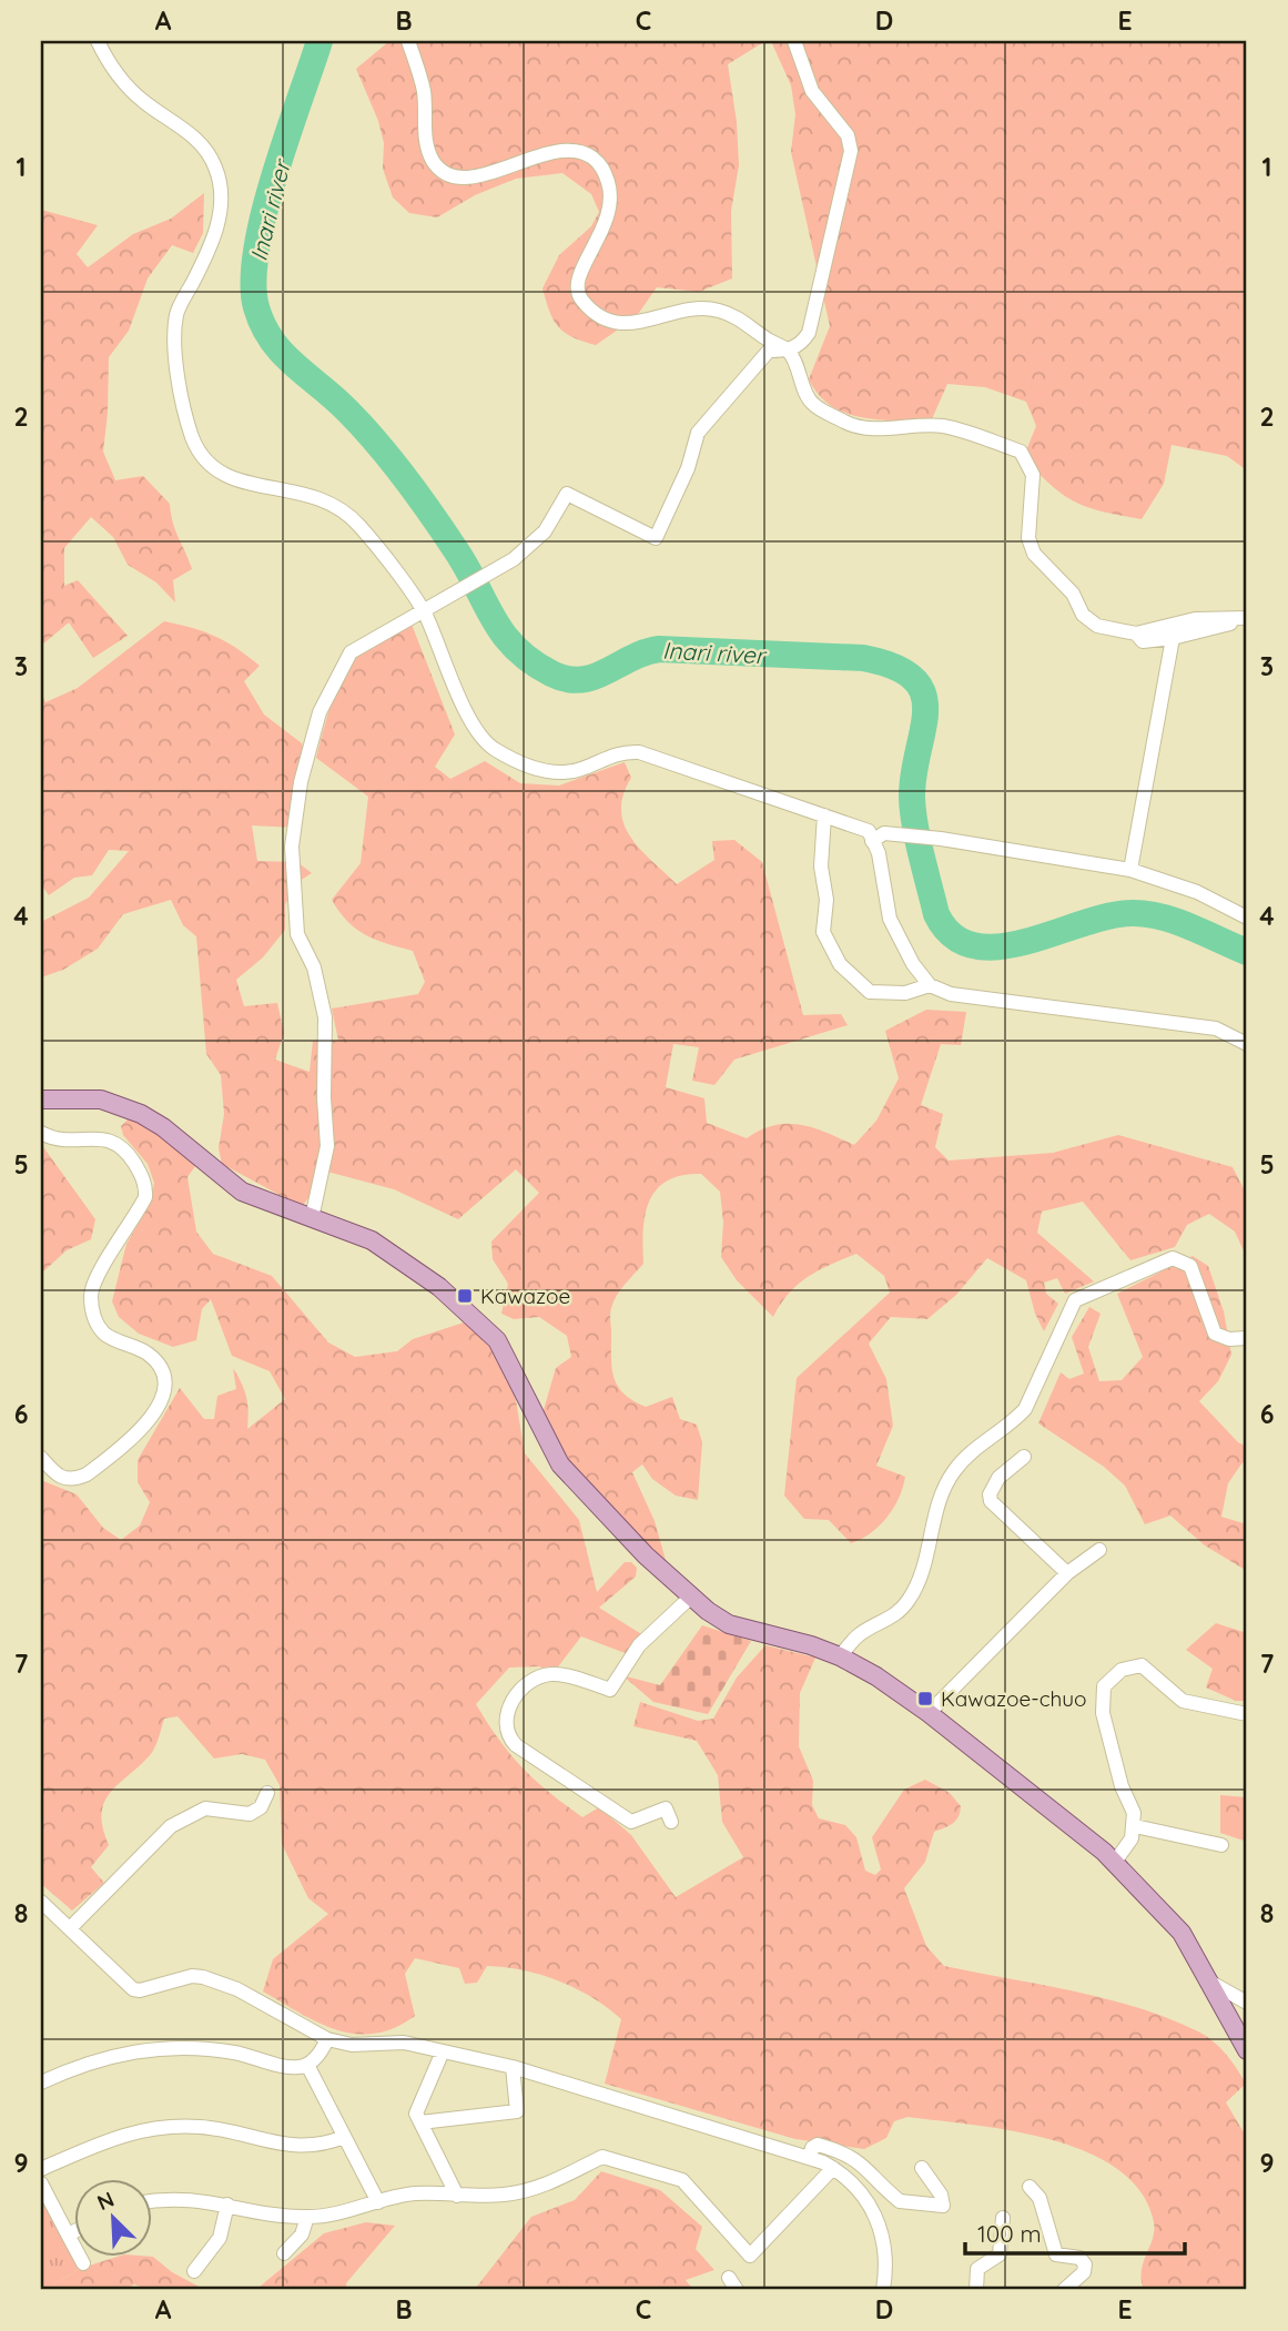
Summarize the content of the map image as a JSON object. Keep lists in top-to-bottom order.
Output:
{
  "water": ["Inari river"],
  "places": {
    "transit": ["Kawazoe", "Kawazoe-chuo"]
  },
  "scale_bar": "100 m",
  "north": "top left",
  "grid": {
    "columns": [
      "A",
      "B",
      "C",
      "D",
      "E"
    ],
    "rows": [
      "1",
      "2",
      "3",
      "4",
      "5",
      "6",
      "7",
      "8",
      "9"
    ]
  }
}
